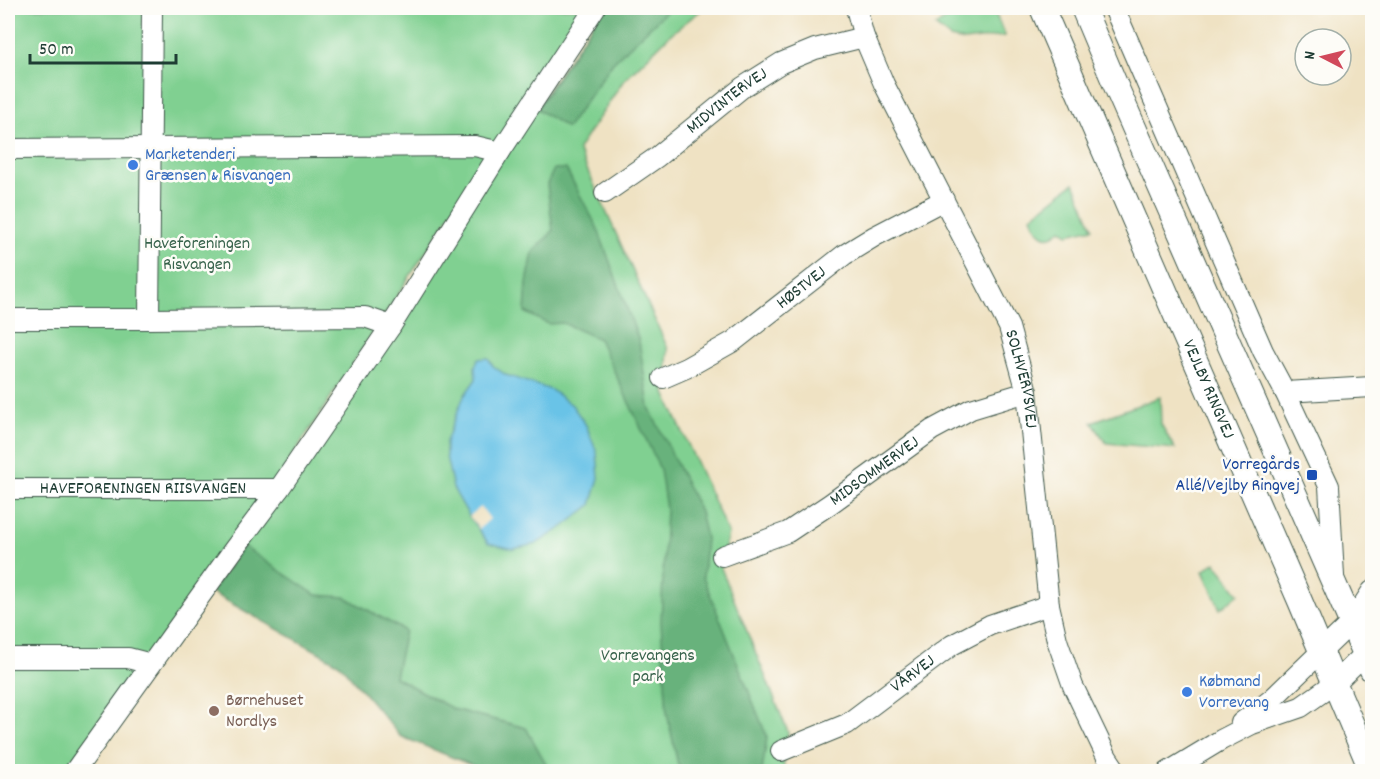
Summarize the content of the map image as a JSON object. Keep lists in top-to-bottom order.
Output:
{
  "streets": {
    "main road": ["VEJLBY RINGVEJ"],
    "street": [
      "MIDVINTERVEJ",
      "HØSTVEJ",
      "SOLHVERVSVEJ",
      "MIDSOMMERVEJ",
      "HAVEFORENINGEN RIISVANGEN",
      "VÅRVEJ"
    ]
  },
  "crossings": [
    ["MIDVINTERVEJ", "SOLHVERVSVEJ"],
    ["HØSTVEJ", "SOLHVERVSVEJ"],
    ["SOLHVERVSVEJ", "MIDSOMMERVEJ"],
    ["SOLHVERVSVEJ", "VÅRVEJ"]
  ],
  "parks": ["Haveforeningen Risvangen", "Vorrevangens park"],
  "places": {
    "other": ["Marketenderi Grænsen & Risvangen", "Købmand Vorrevang", "Børnehuset Nordlys"],
    "transit": ["Vorregårds Allé/Vejlby Ringvej"]
  },
  "scale_bar": "50 m",
  "north": "left"
}
